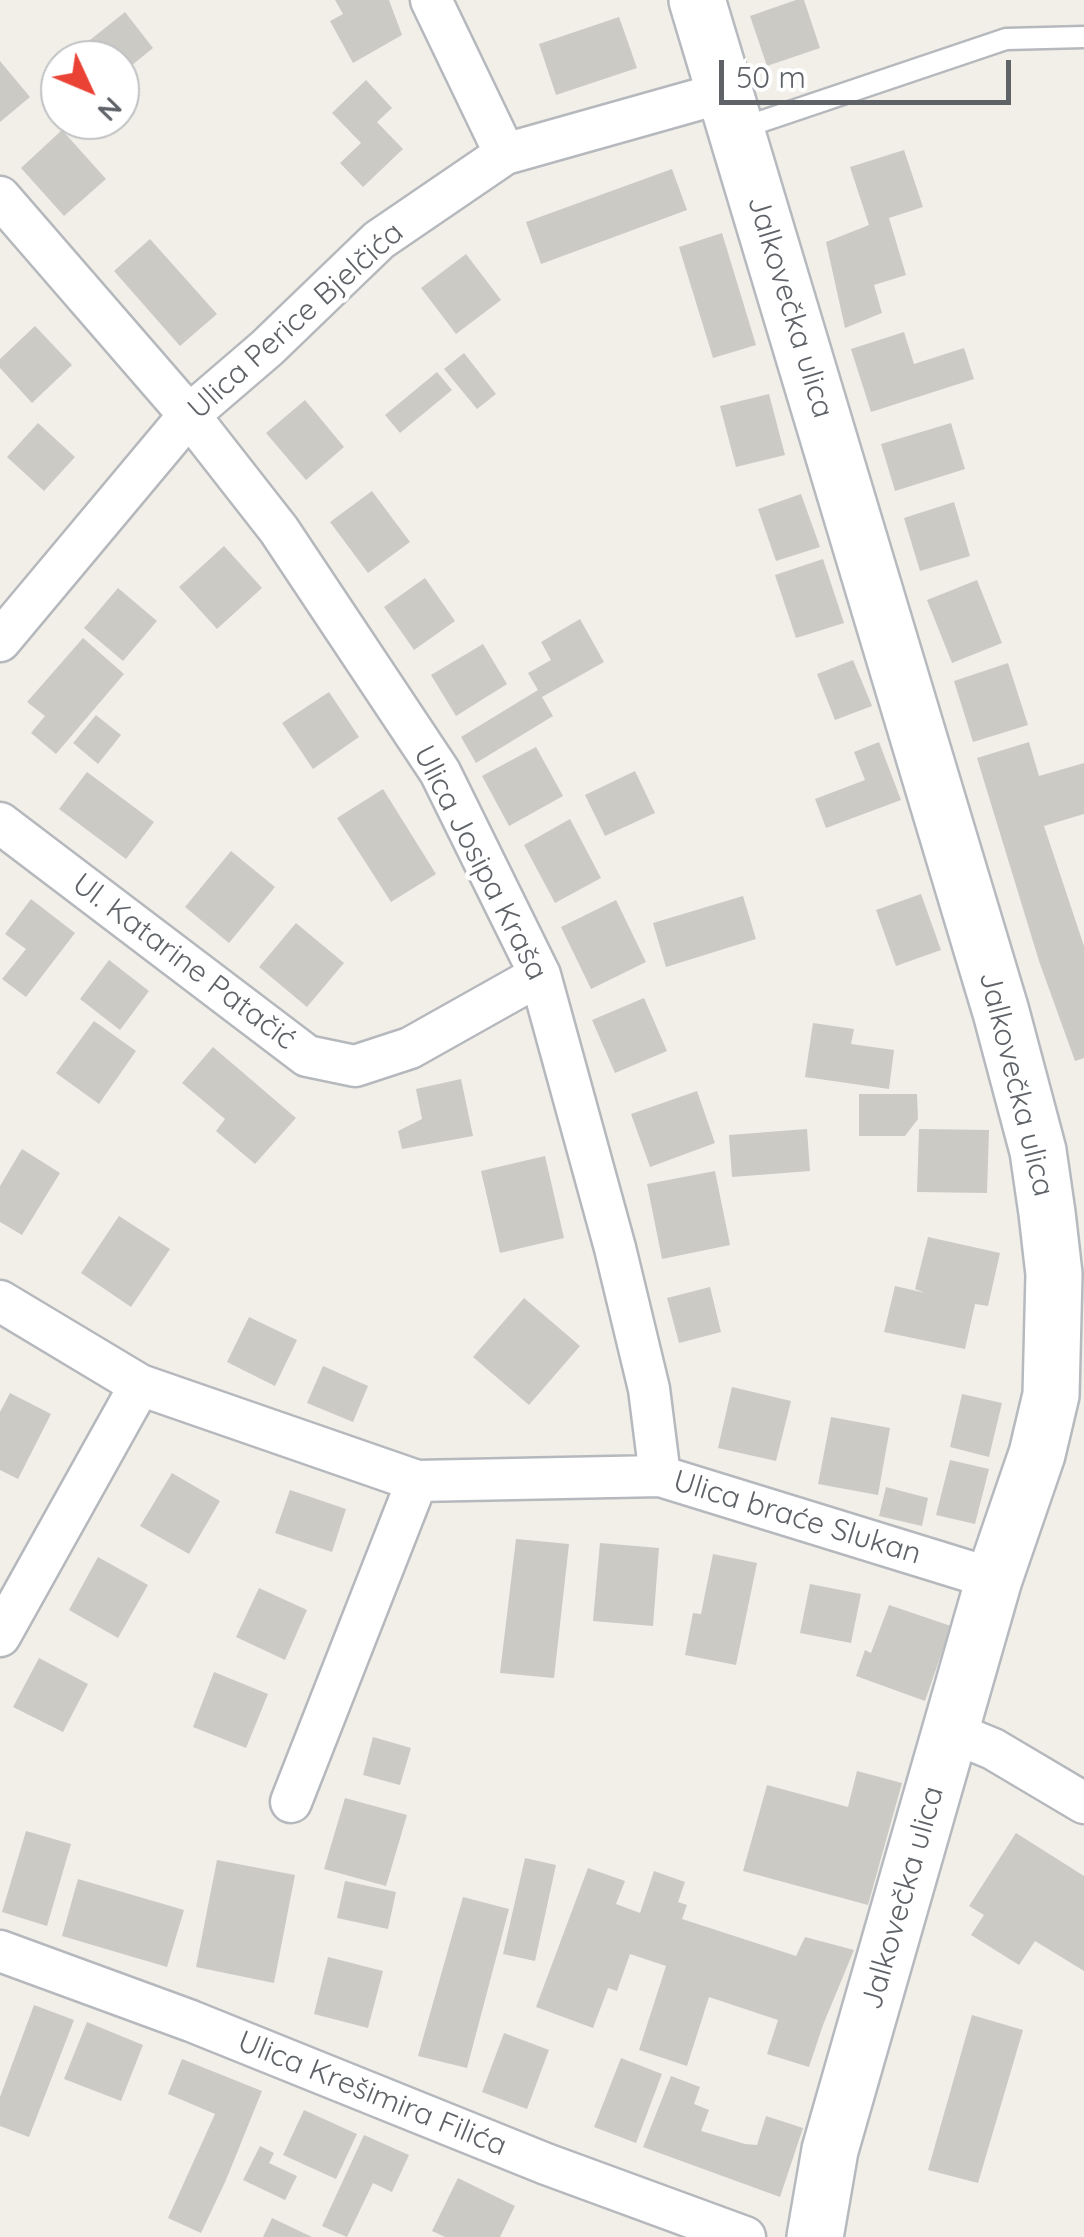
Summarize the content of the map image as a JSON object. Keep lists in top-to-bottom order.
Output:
{
  "streets": {
    "main road": ["Jalkovečka ulica"],
    "street": [
      "Ulica Perice Bjelčića",
      "Ulica Josipa Kraša",
      "Ul. Katarine Patačić",
      "Ulica braće Slukan",
      "Ulica Krešimira Filića"
    ]
  },
  "crossings": [
    ["Jalkovečka ulica", "Ulica Perice Bjelčića"],
    ["Jalkovečka ulica", "Ulica braće Slukan"],
    ["Ulica Perice Bjelčića", "Ulica Josipa Kraša"],
    ["Ulica Josipa Kraša", "Ul. Katarine Patačić"],
    ["Ulica Josipa Kraša", "Ulica braće Slukan"]
  ],
  "scale_bar": "50 m",
  "north": "bottom right"
}
